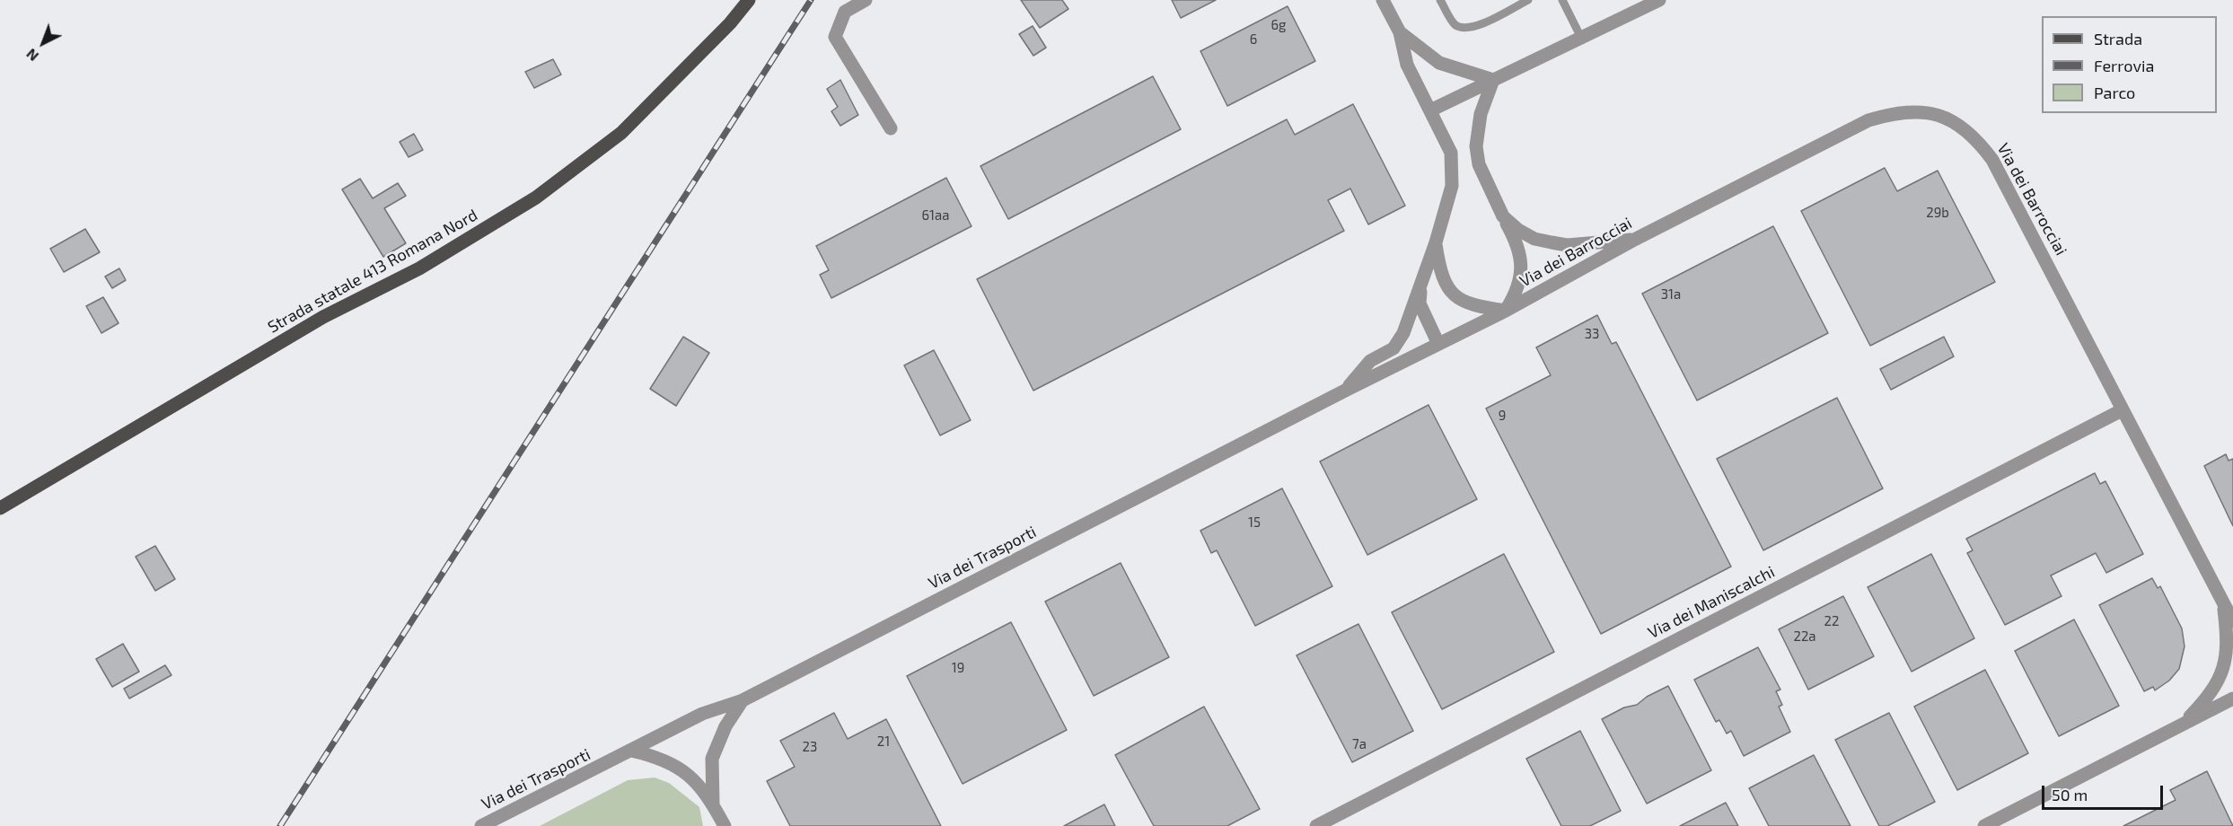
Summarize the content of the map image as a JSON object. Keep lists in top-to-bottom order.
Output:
{
  "streets": {
    "main road": ["Strada statale 413 Romana Nord"],
    "street": ["Via dei Barrocciai", "Via dei Trasporti", "Via dei Maniscalchi"]
  },
  "crossings": [
    ["Via dei Barrocciai", "Via dei Trasporti"],
    ["Via dei Barrocciai", "Via dei Maniscalchi"]
  ],
  "house_numbers": [
    "6g",
    "6",
    "29b",
    "61aa",
    "31a",
    "33",
    "9",
    "15",
    "22",
    "22a",
    "19",
    "21",
    "7a",
    "23"
  ],
  "legend": ["Strada", "Ferrovia", "Parco"],
  "scale_bar": "50 m",
  "north": "bottom left"
}
